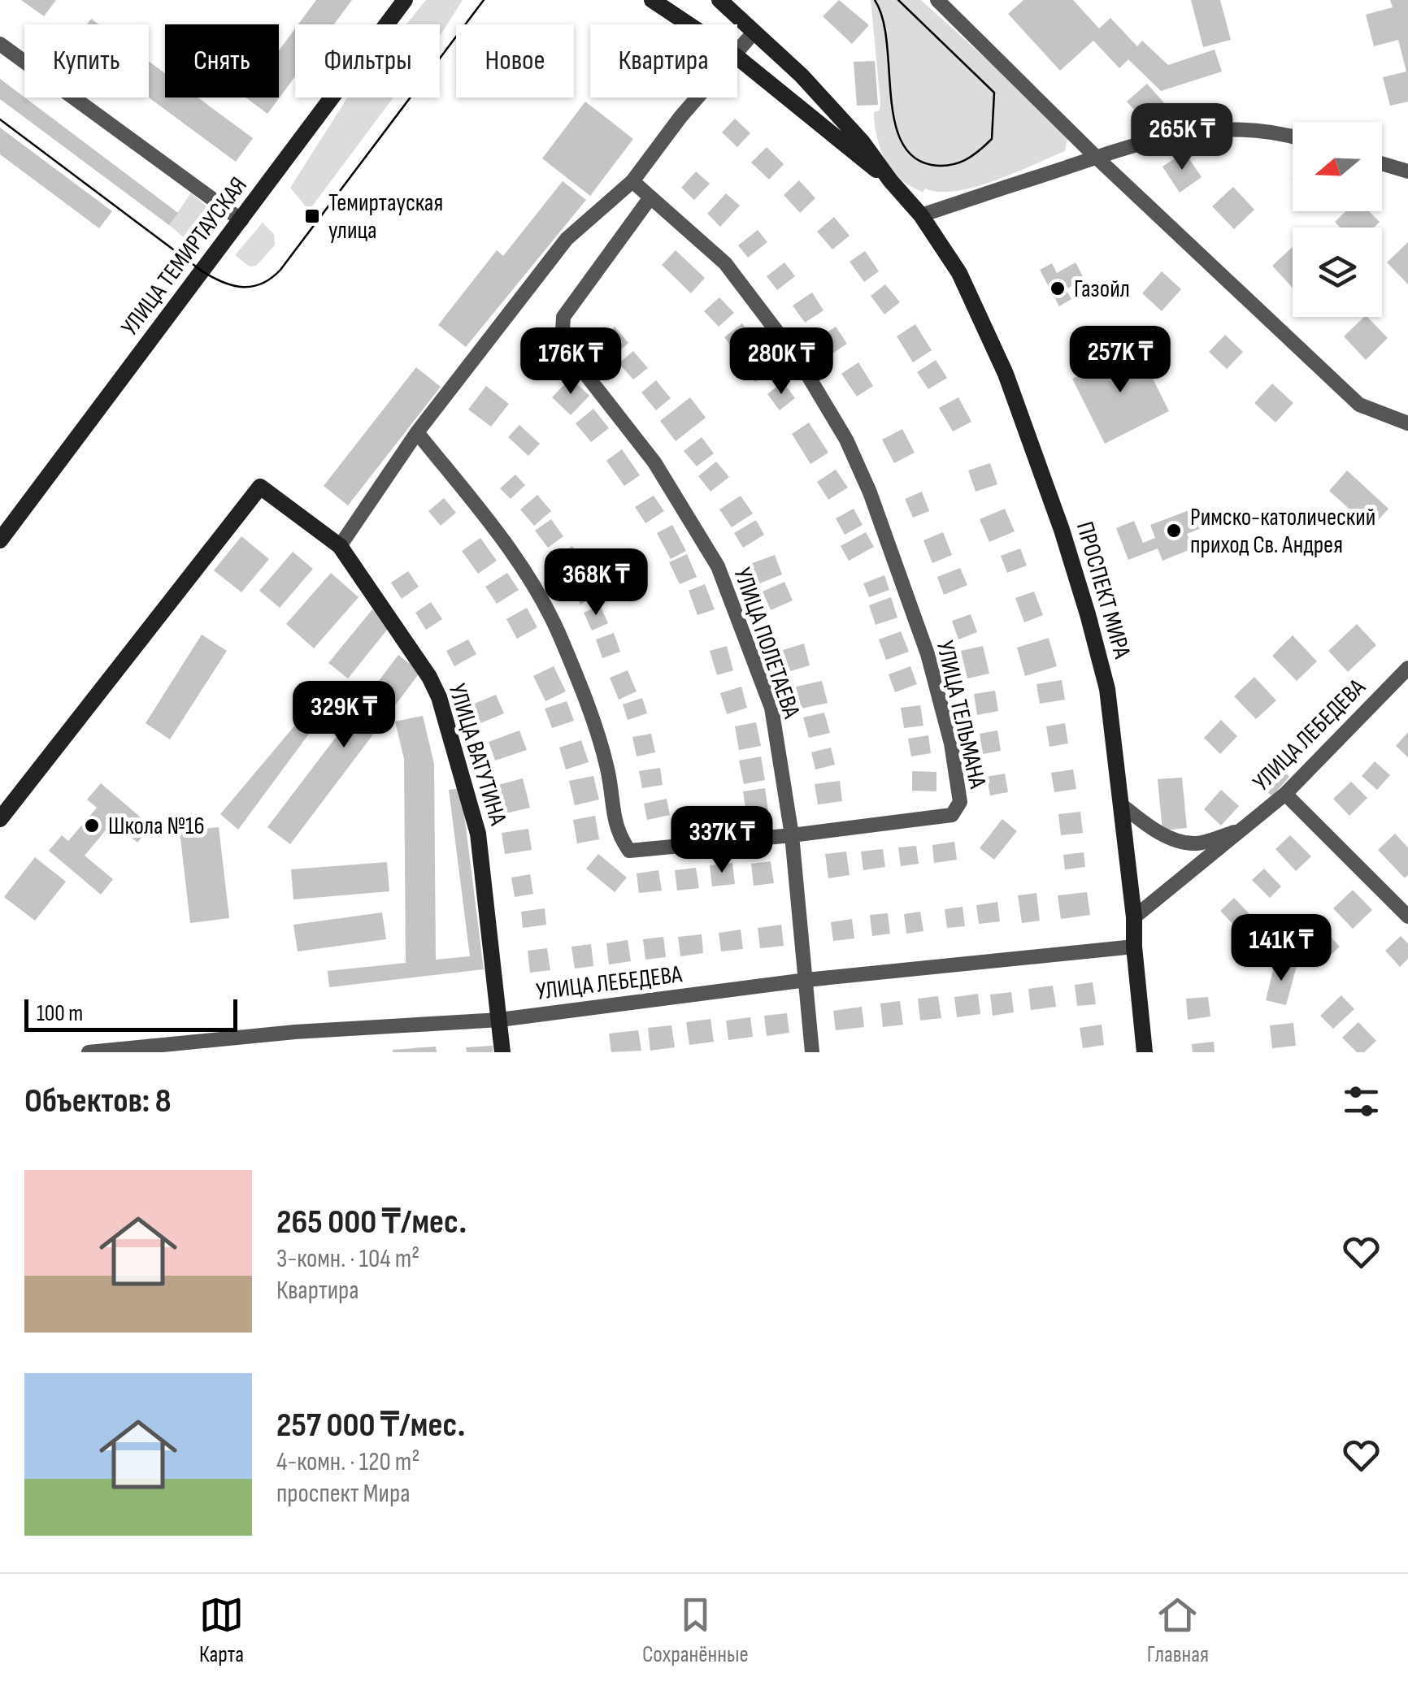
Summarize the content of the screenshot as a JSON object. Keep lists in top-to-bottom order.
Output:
{
  "streets": {
    "street": [
      "УЛИЦА ТЕМИРТАУСКАЯ",
      "ПРОСПЕКТ МИРА",
      "УЛИЦА ПОЛЕТАЕВА",
      "УЛИЦА ТЕЛЬМАНА",
      "УЛИЦА ЛЕБЕДЕВА",
      "УЛИЦА ВАТУТИНА"
    ]
  },
  "crossings": [
    ["ПРОСПЕКТ МИРА", "УЛИЦА ЛЕБЕДЕВА"],
    ["УЛИЦА ПОЛЕТАЕВА", "УЛИЦА ТЕЛЬМАНА"],
    ["УЛИЦА ПОЛЕТАЕВА", "УЛИЦА ЛЕБЕДЕВА"],
    ["УЛИЦА ЛЕБЕДЕВА", "УЛИЦА ВАТУТИНА"]
  ],
  "places": {
    "transit": ["Темиртауская улица"],
    "other": ["Газойл", "Римско-католический приход Св. Андрея", "Школа №16"]
  },
  "scale_bar": "100 m",
  "north": "left",
  "page": {
    "chip": [
      "Купить",
      "Снять",
      "Фильтры",
      "Новое",
      "Квартира"
    ],
    "price": [
      "265K ₸",
      "257K ₸",
      "176K ₸",
      "280K ₸",
      "368K ₸",
      "329K ₸",
      "337K ₸",
      "141K ₸"
    ],
    "scale": "100 m",
    "heading": "Объектов: 8",
    "list": [
      {
        "name": "265 000 ₸/мес.",
        "note": "3-комн. · 104 m² · Квартира"
      },
      {
        "name": "257 000 ₸/мес.",
        "note": "4-комн. · 120 m² · проспект Мира"
      }
    ],
    "tabs": ["Карта", "Сохранённые", "Главная"]
  }
}
